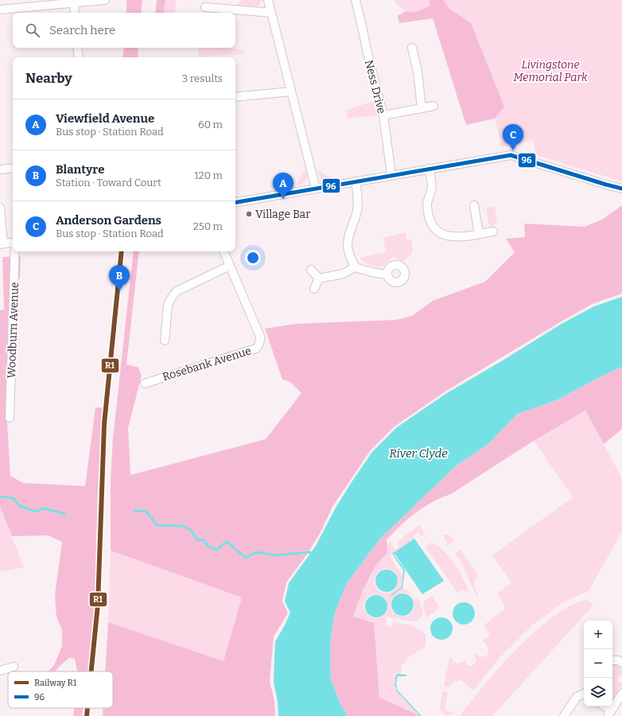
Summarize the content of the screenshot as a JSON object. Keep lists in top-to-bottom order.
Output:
{
  "streets": {
    "street": ["Ness Drive", "Woodburn Avenue", "Rosebank Avenue"]
  },
  "water": ["River Clyde"],
  "parks": ["Livingstone Memorial Park"],
  "places": ["Village Bar"],
  "lines": ["transit line 96", "rail line R1"],
  "legend": ["Railway R1", "96"],
  "page": {
    "search": "Search here",
    "heading": ["Nearby", "3 results"],
    "list": [
      {
        "mark": "A",
        "name": "Viewfield Avenue",
        "note": "Bus stop · Station Road",
        "value": "60 m"
      },
      {
        "mark": "B",
        "name": "Blantyre",
        "note": "Station · Toward Court",
        "value": "120 m"
      },
      {
        "mark": "C",
        "name": "Anderson Gardens",
        "note": "Bus stop · Station Road",
        "value": "250 m"
      }
    ],
    "pins": ["C", "A", "B"],
    "map_buttons": ["+", "−"]
  }
}
